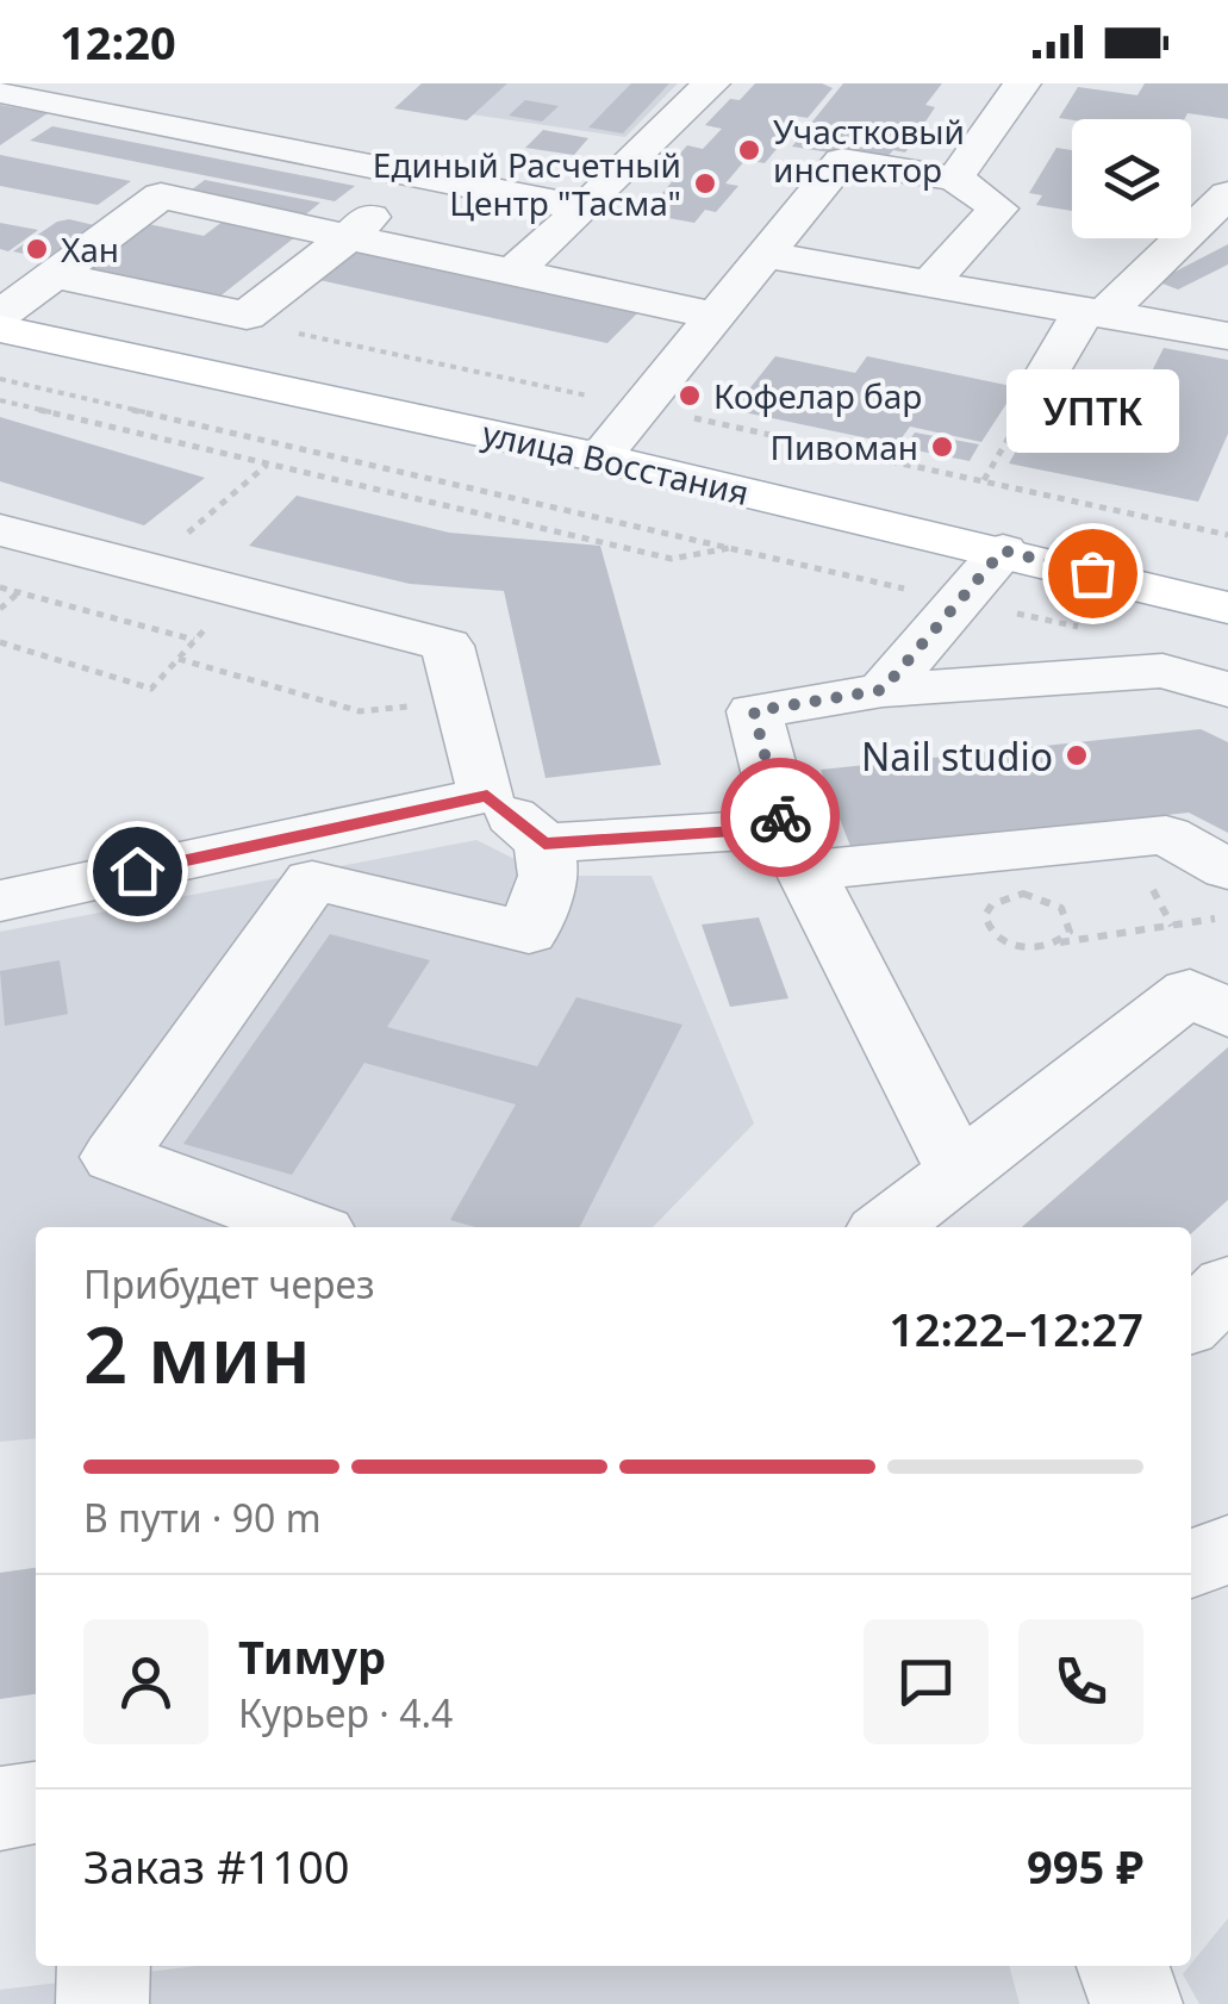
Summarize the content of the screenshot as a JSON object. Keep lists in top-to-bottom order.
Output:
{
  "streets": {
    "main road": ["улица Восстания"]
  },
  "places": [
    "Участковый инспектор",
    "Единый Расчетный Центр \"Тасма\"",
    "Хан",
    "Кофелар бар",
    "Пивоман",
    "УПТК",
    "Nail studio"
  ],
  "page": {
    "status": "12:20",
    "bubble": "УПТК",
    "heading": ["2 мин", "Прибудет через", "12:22–12:27"],
    "panel": [
      "Тимур",
      "Курьер · 4.4",
      "Заказ #1100",
      "995 ₽"
    ],
    "bar": "В пути · 90 m"
  }
}
